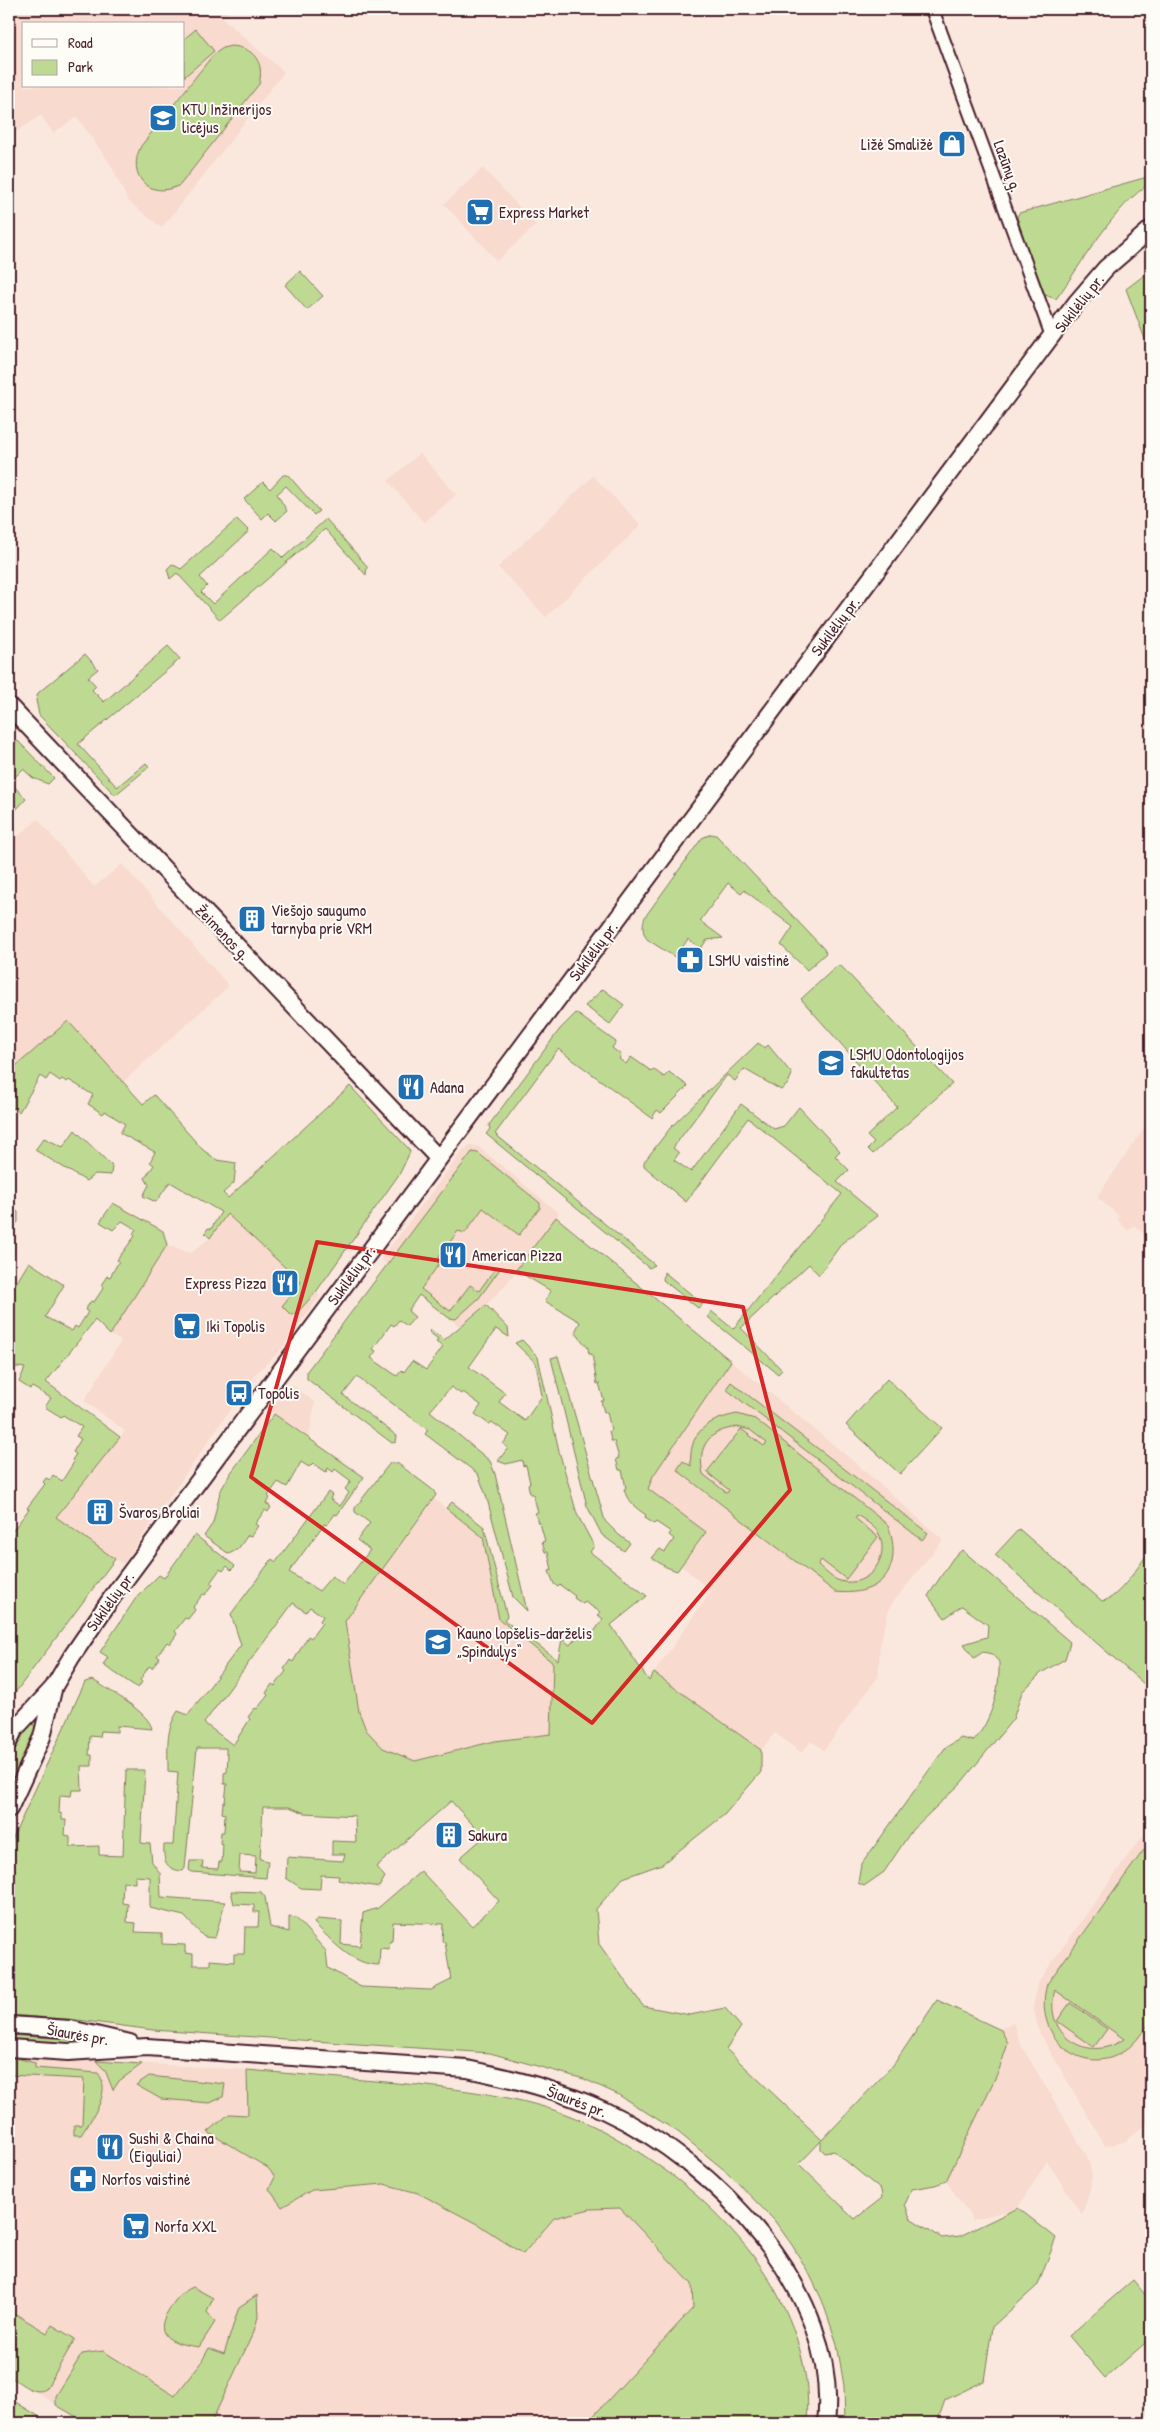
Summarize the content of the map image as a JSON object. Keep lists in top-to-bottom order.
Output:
{
  "streets": {
    "main road": ["Sukilėlių pr.", "Žeimenos g.", "Šiaurės pr."],
    "street": ["Lazūnų g."]
  },
  "crossings": [
    ["Lazūnų g.", "Sukilėlių pr."],
    ["Sukilėlių pr.", "Žeimenos g."]
  ],
  "places": {
    "school or university": ["KTU Inžinerijos licėjus", "LSMU Odontologijos fakultetas", "Kauno lopšelis-darželis „Spindulys“"],
    "shop": ["Ližė Smaližė"],
    "supermarket": ["Express Market", "Iki Topolis", "Norfa XXL"],
    "building": ["Viešojo saugumo tarnyba prie VRM", "Švaros Broliai", "Sakura"],
    "pharmacy": ["LSMU vaistinė", "Norfos vaistinė"],
    "restaurant": [
      "Adana",
      "American Pizza",
      "Express Pizza",
      "Sushi & Chaina (Eiguliai)"
    ],
    "bus stop": ["Topolis"]
  },
  "legend": ["Road", "Park"]
}
